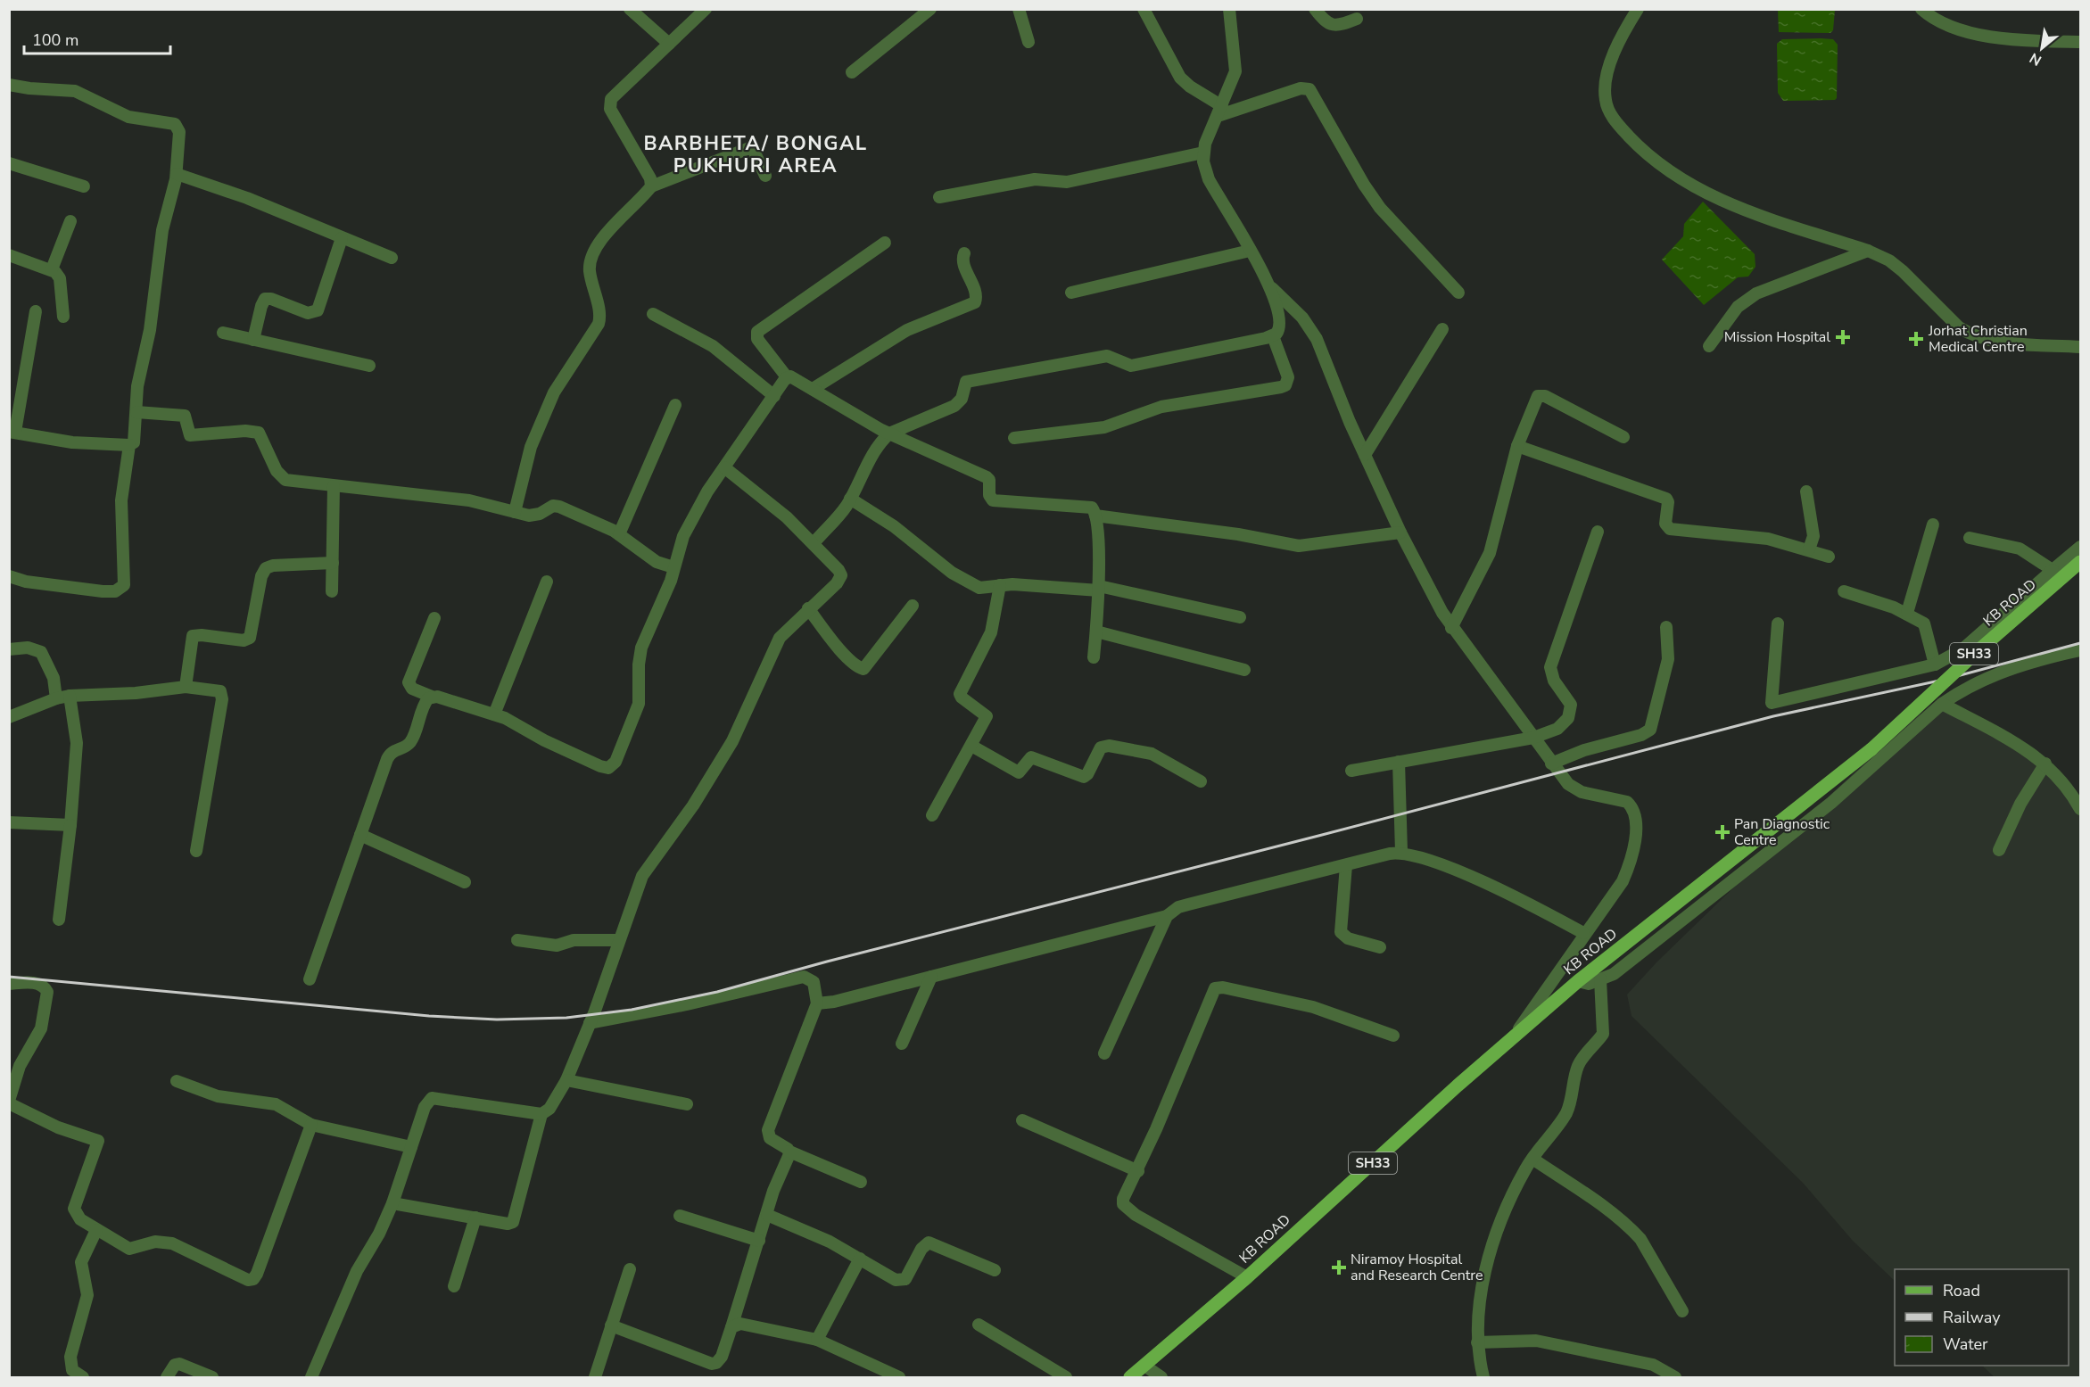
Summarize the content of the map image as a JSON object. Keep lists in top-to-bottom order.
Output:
{
  "streets": {
    "main road": ["KB ROAD", "SH33"]
  },
  "districts": ["BARBHETA/ BONGAL PUKHURI AREA"],
  "places": {
    "health": [
      "Mission Hospital",
      "Jorhat Christian Medical Centre",
      "Pan Diagnostic Centre",
      "Niramoy Hospital and Research Centre"
    ]
  },
  "legend": ["Road", "Railway", "Water"],
  "scale_bar": "100 m",
  "north": "bottom left"
}
